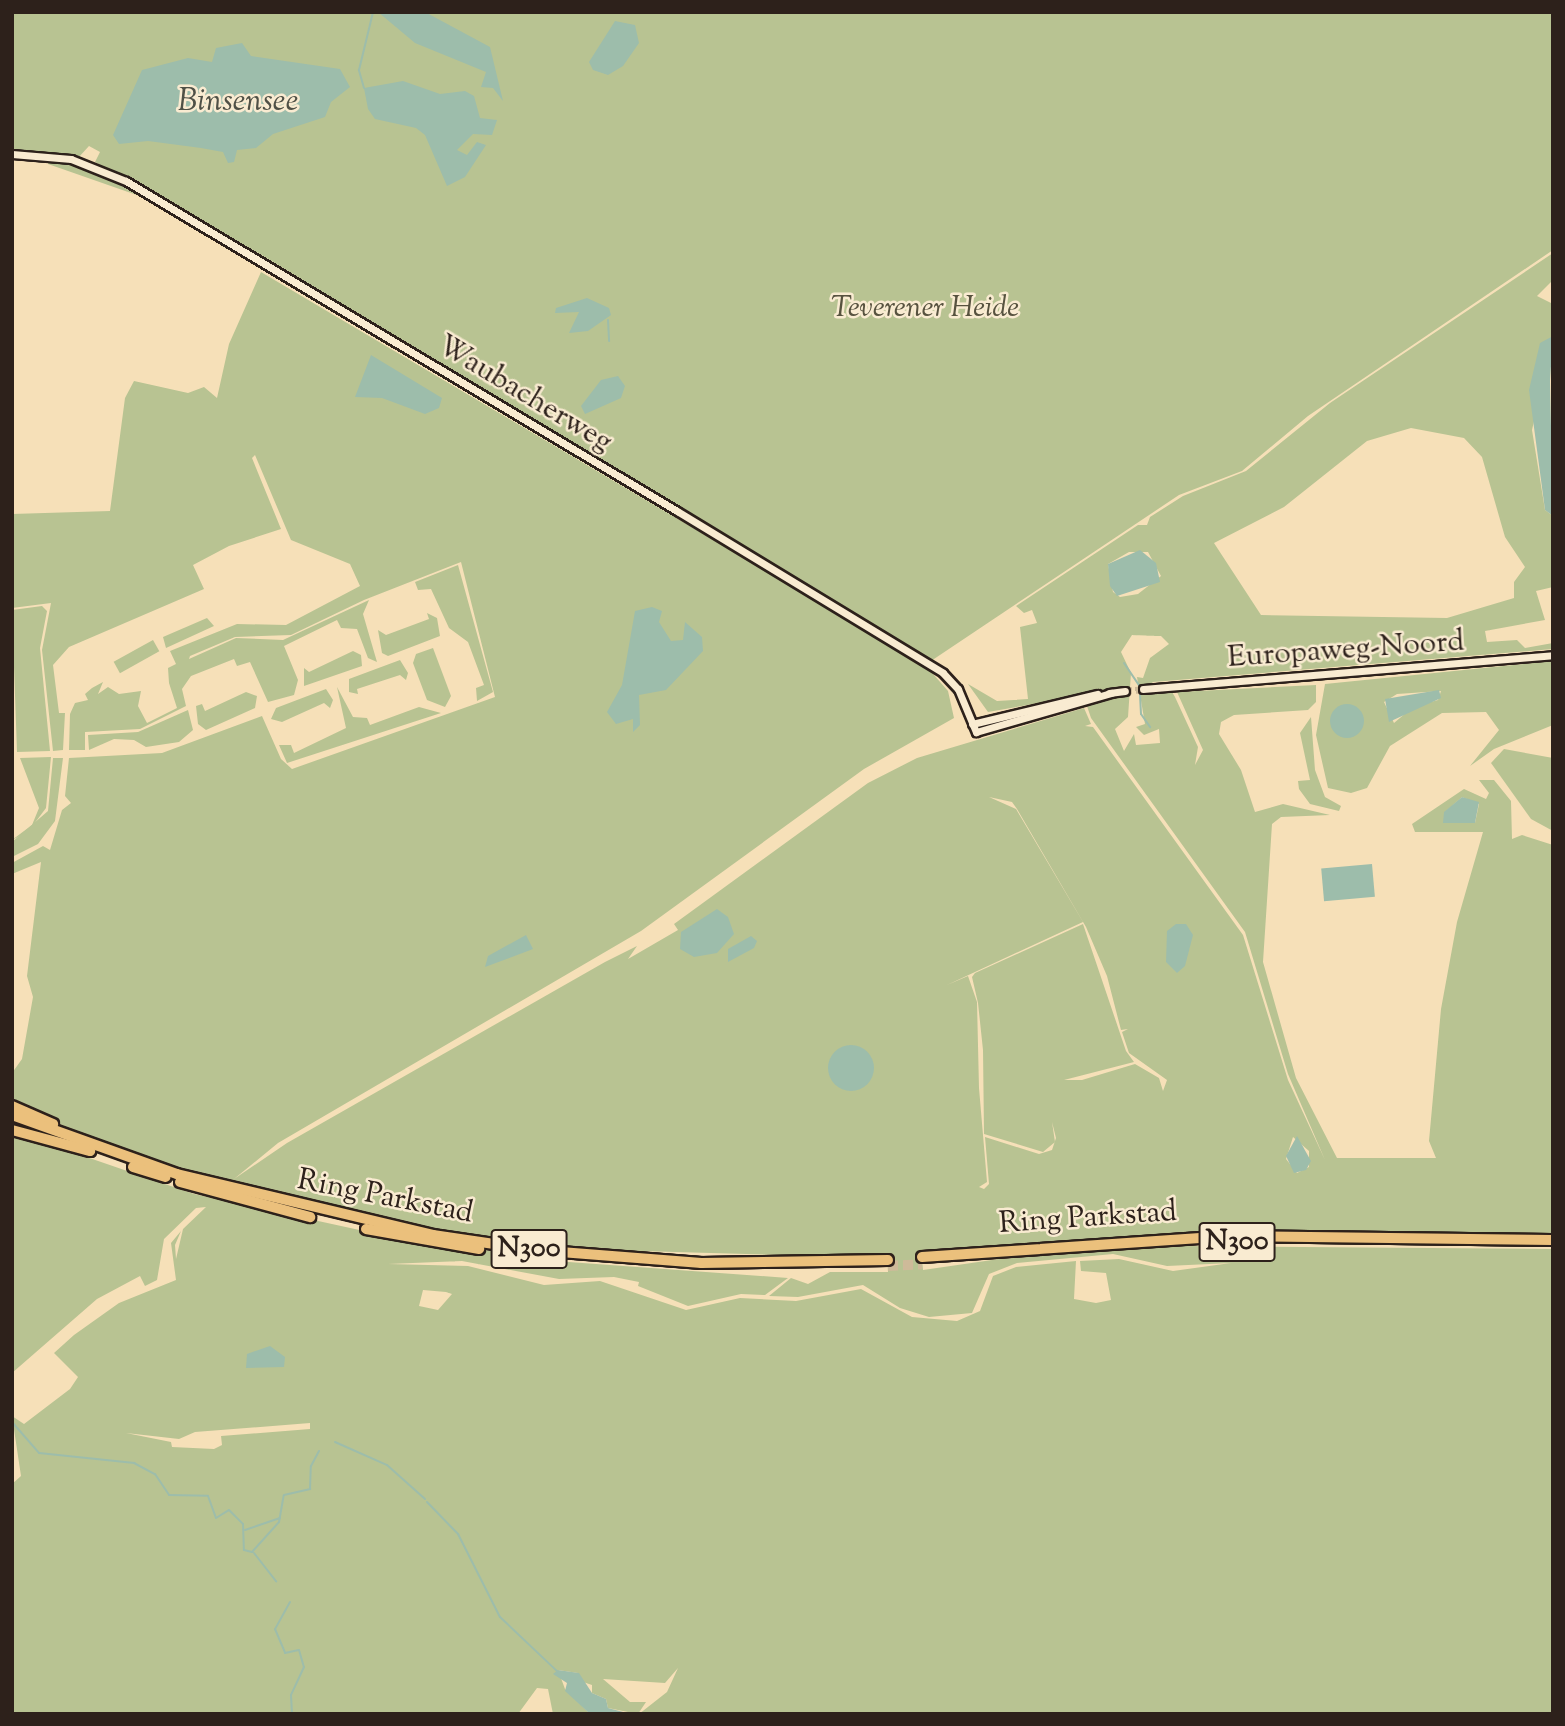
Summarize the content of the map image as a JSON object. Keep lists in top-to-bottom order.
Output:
{
  "streets": {
    "highway": ["Ring Parkstad", "N300"],
    "street": ["Waubacherweg", "Europaweg-Noord"]
  },
  "crossings": [
    ["Ring Parkstad", "N300"]
  ],
  "water": ["Binsensee"],
  "parks": ["Teverener Heide"]
}
